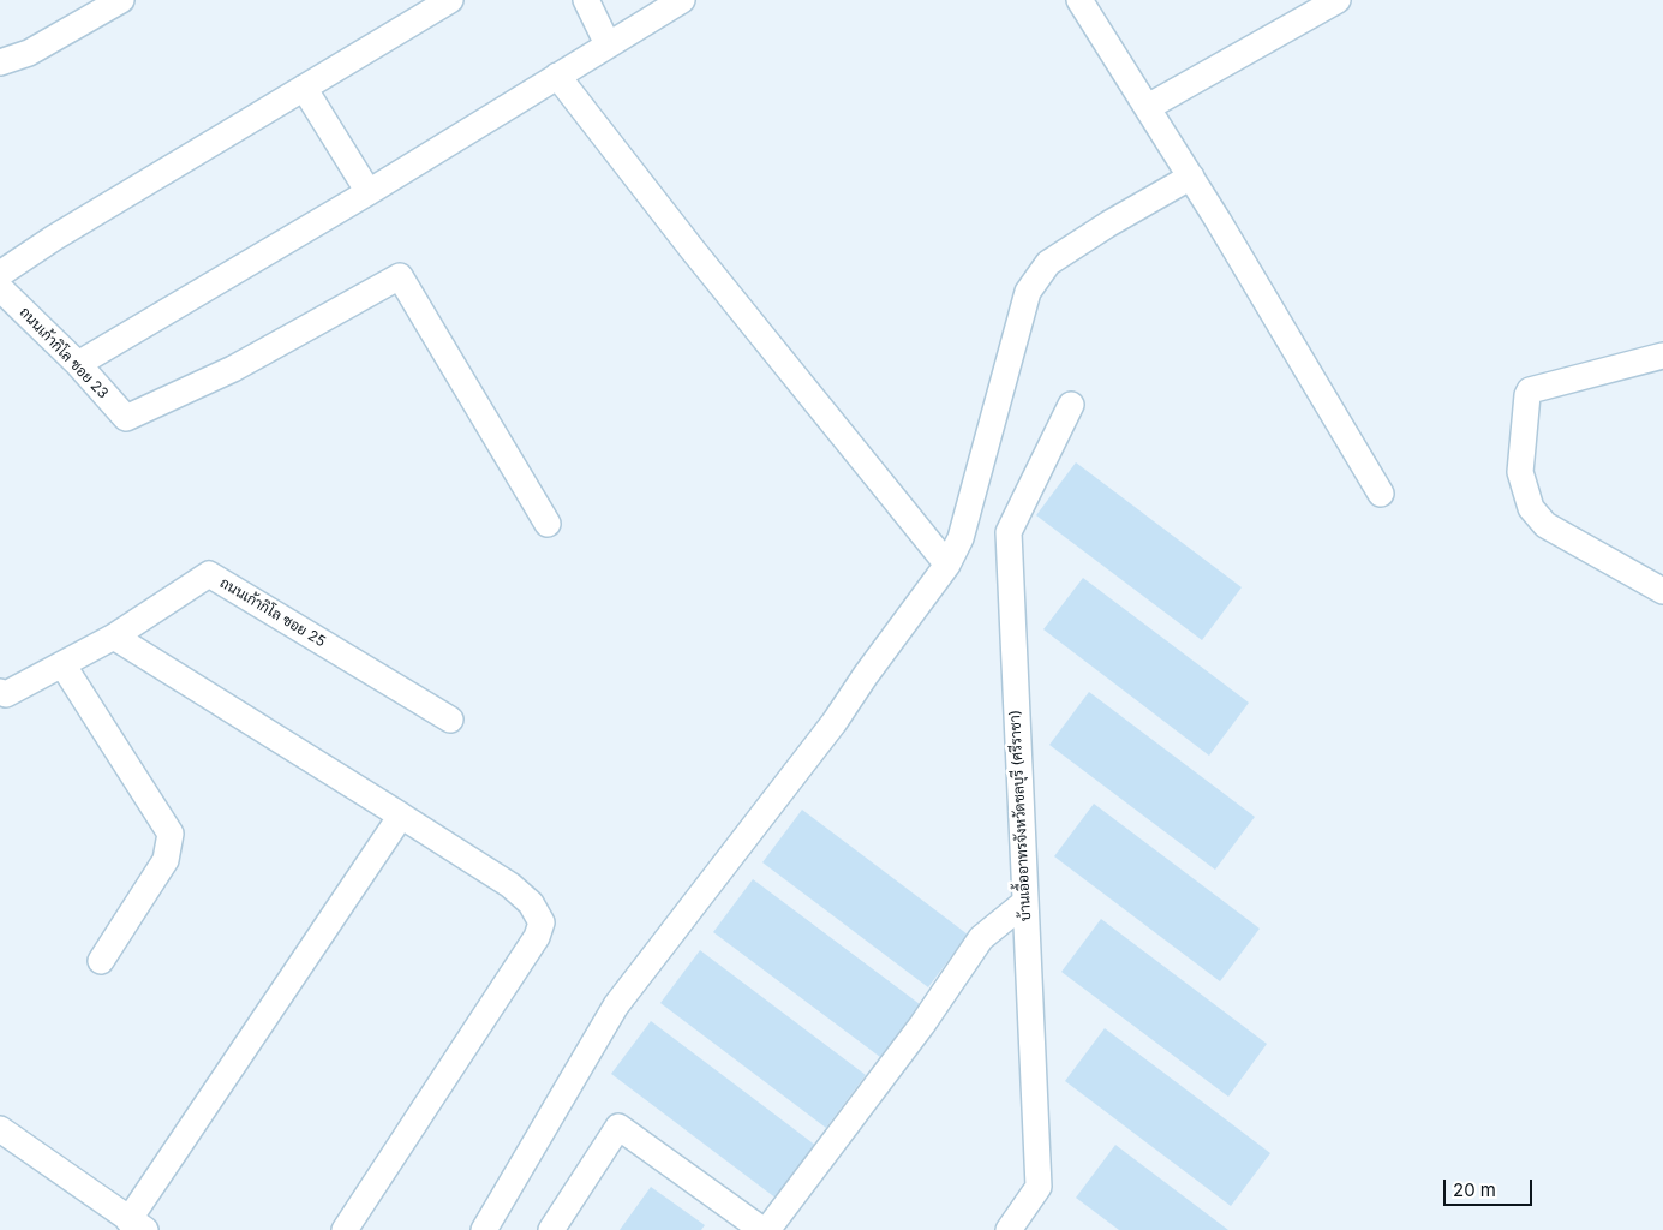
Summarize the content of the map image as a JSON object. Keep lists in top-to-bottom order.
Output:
{
  "streets": {
    "street": ["ถนนเก้ากิโล ซอย 23", "ถนนเก้ากิโล ซอย 25", "บ้านเอื้ออาทรจังหวัดชลบุรี (ศรีราชา)"]
  },
  "scale_bar": "20 m"
}
